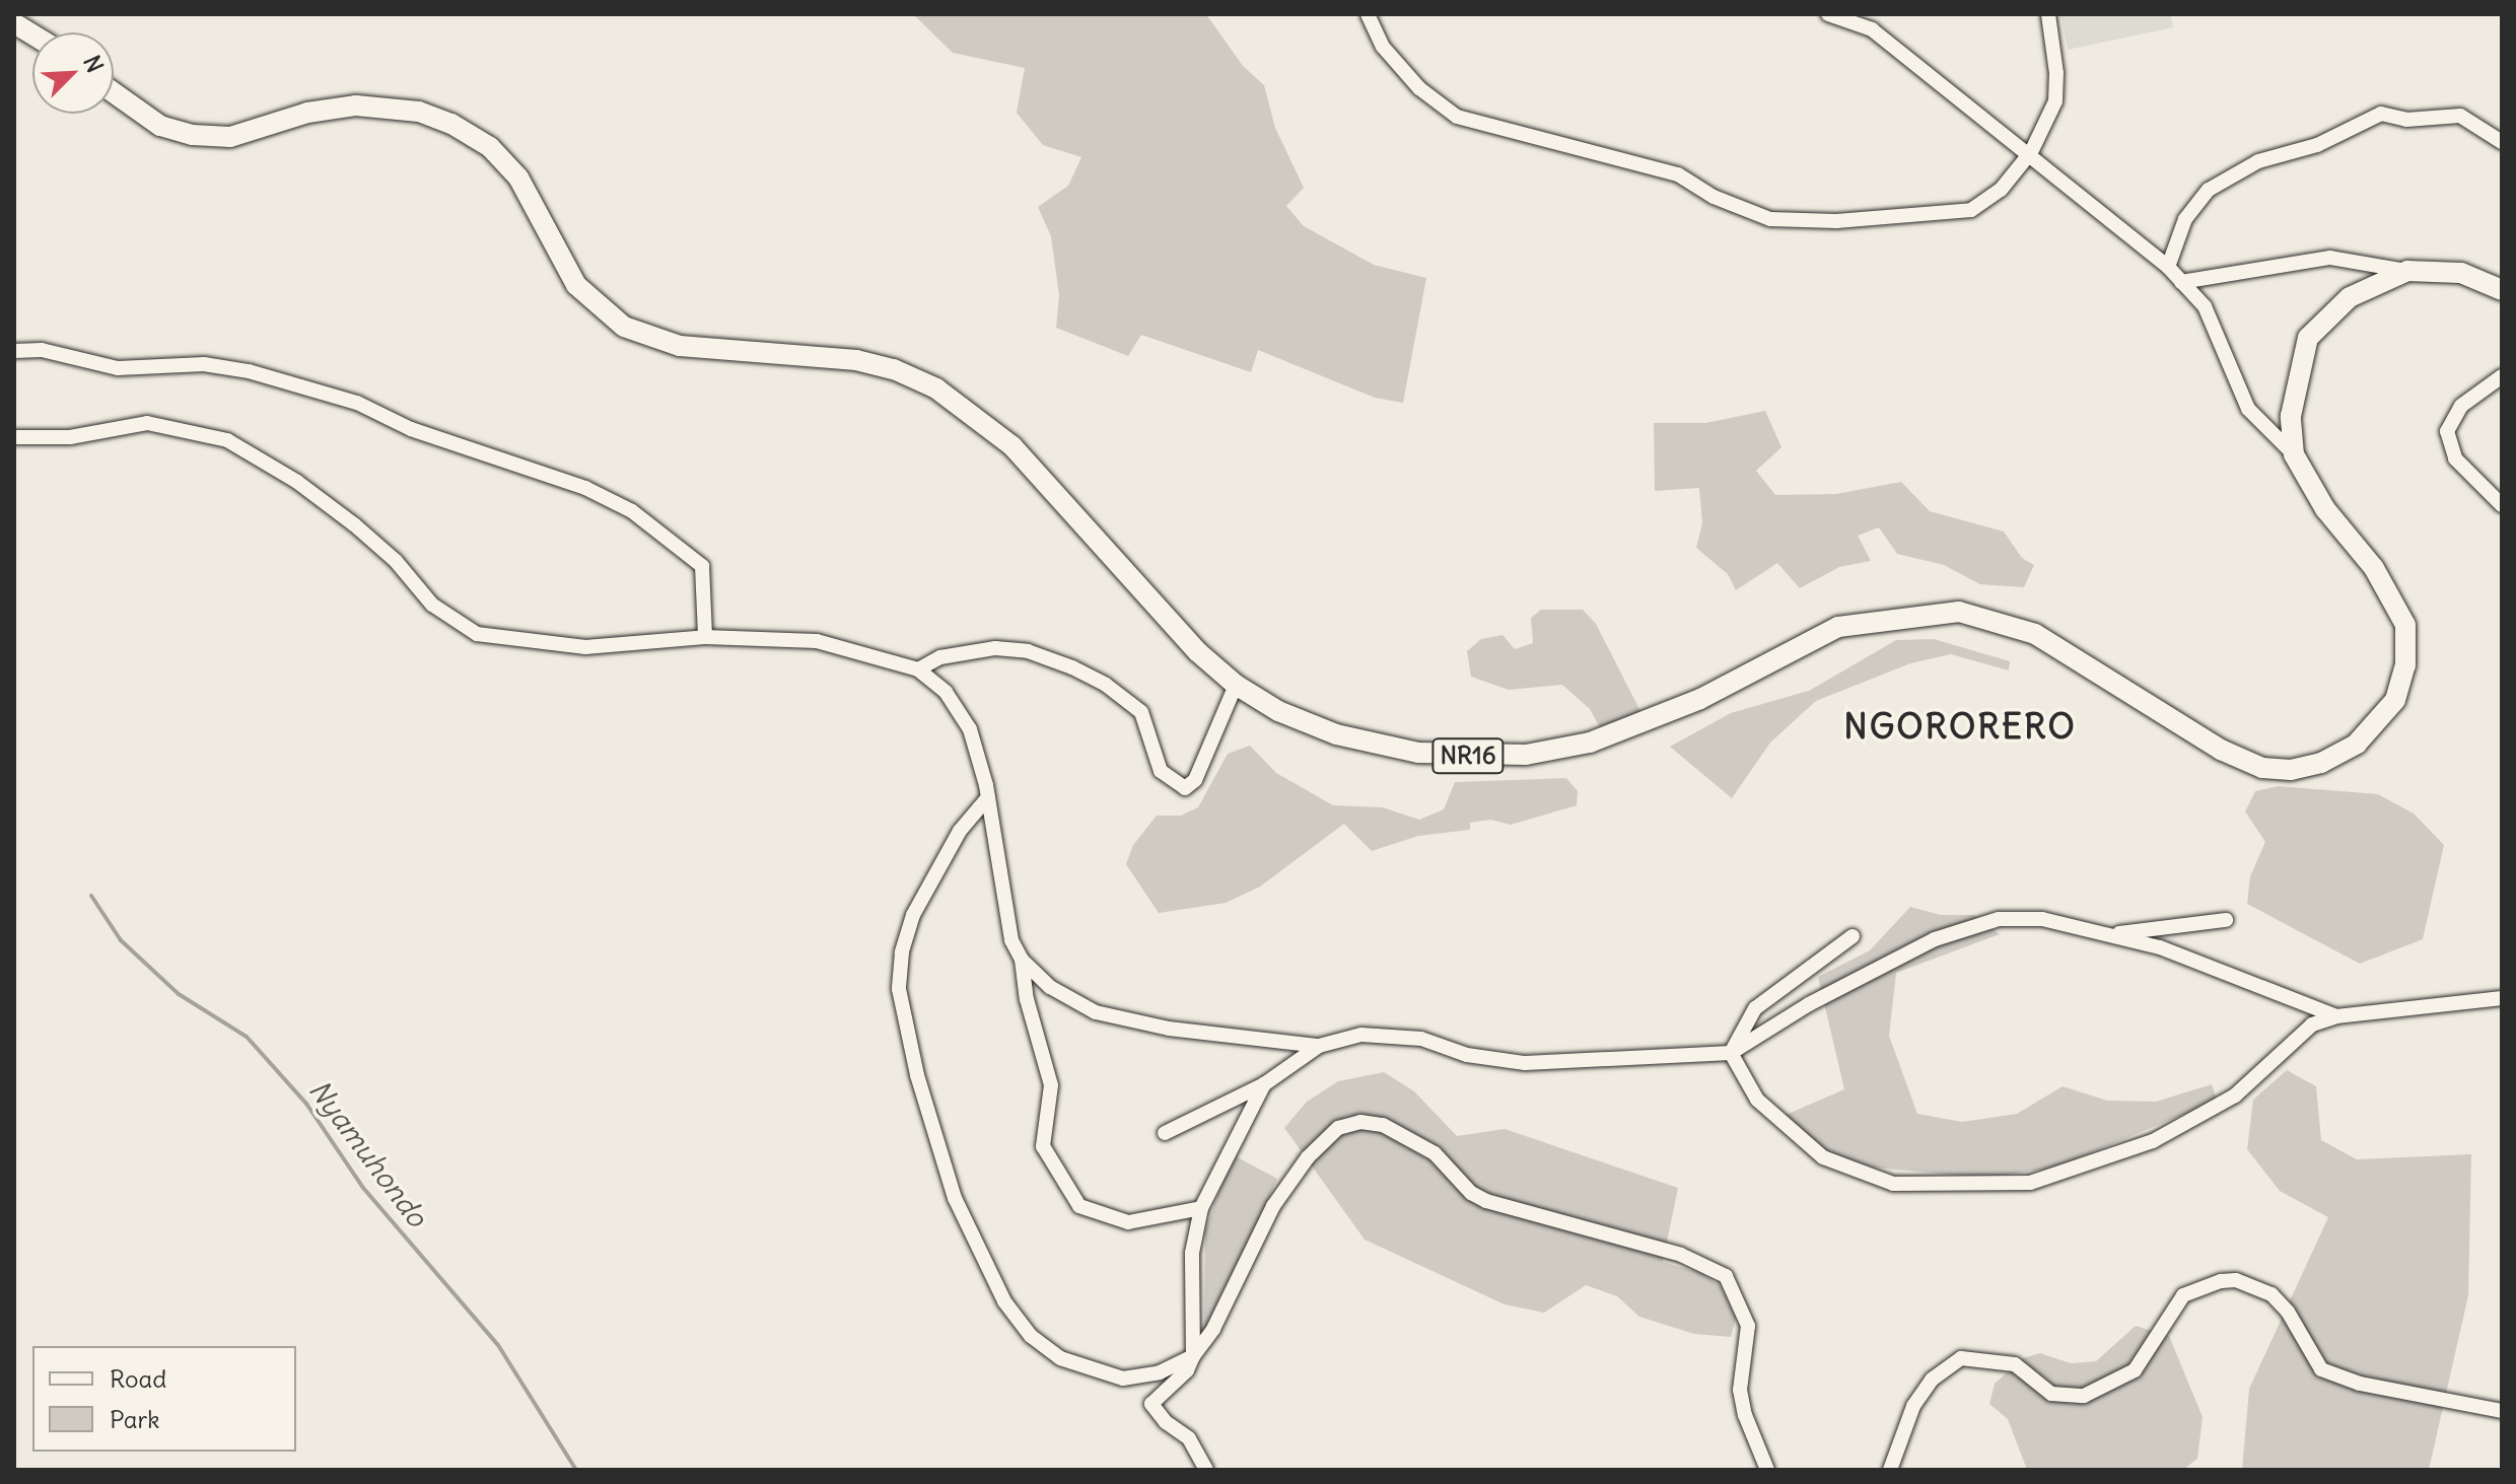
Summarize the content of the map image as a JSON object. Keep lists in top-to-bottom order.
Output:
{
  "streets": {
    "main road": ["NR16"]
  },
  "districts": ["NGORORERO"],
  "water": ["Nyamuhondo"],
  "legend": ["Road", "Park"],
  "north": "top right"
}
